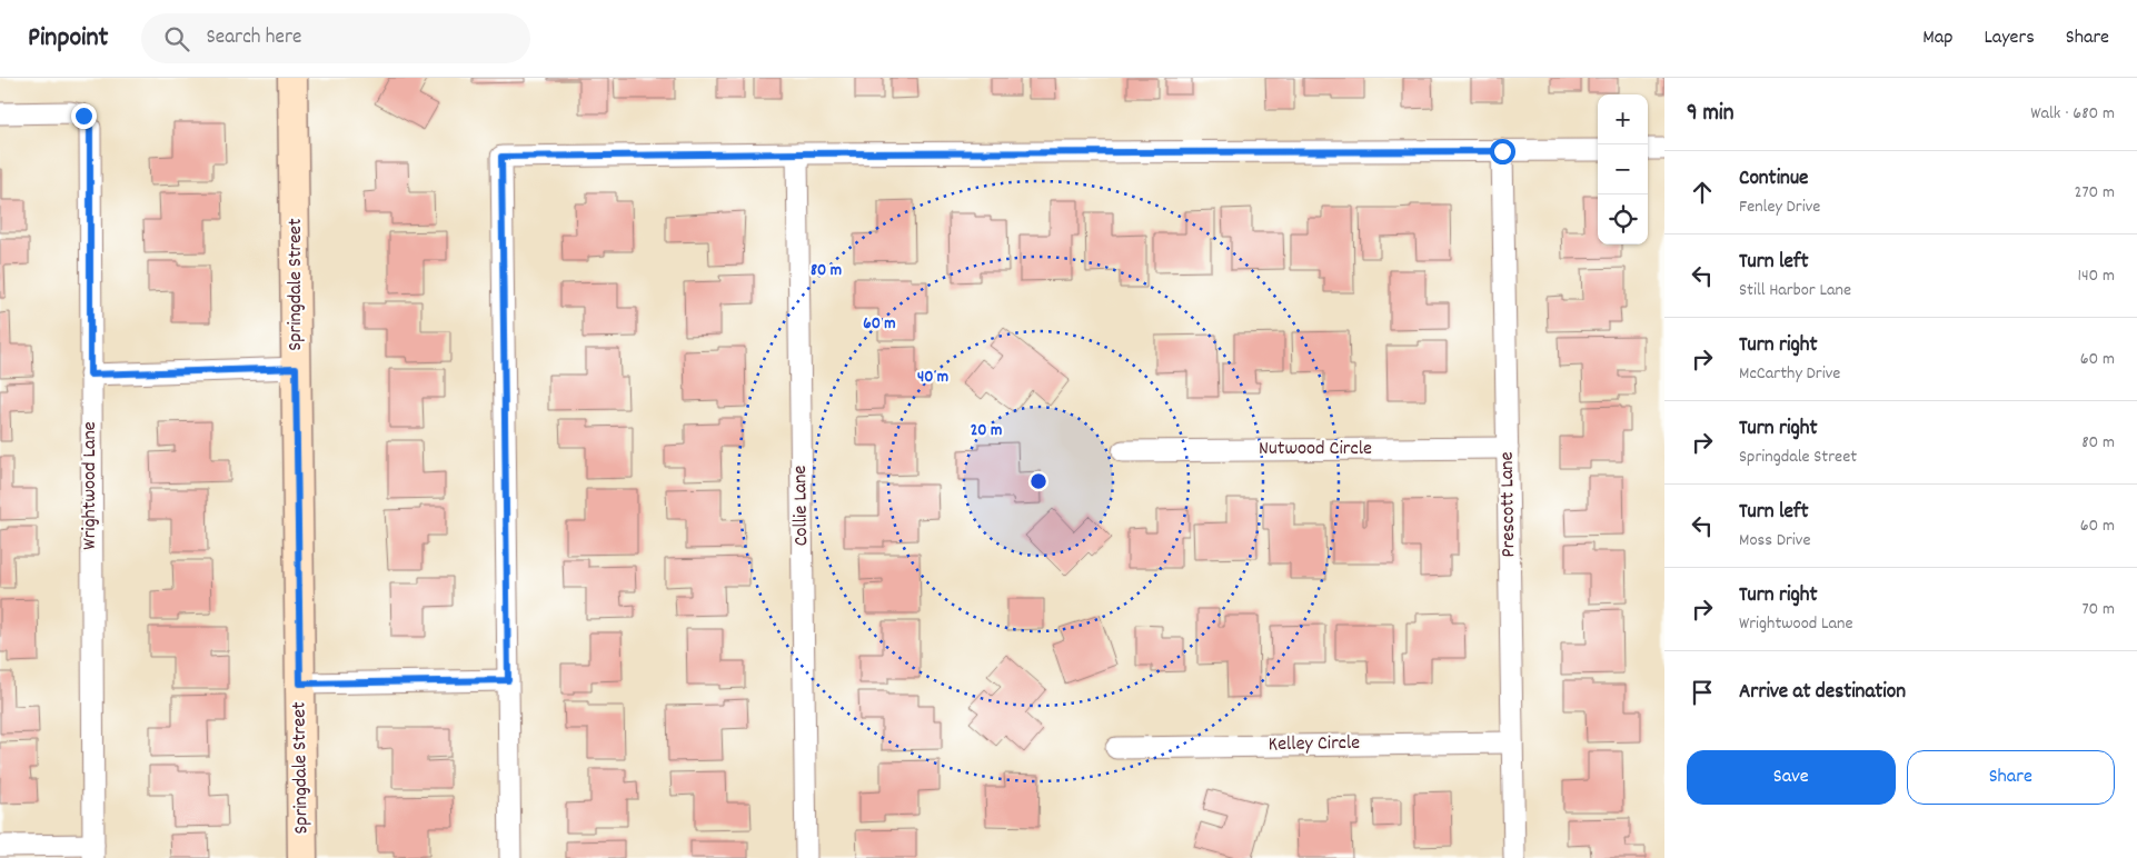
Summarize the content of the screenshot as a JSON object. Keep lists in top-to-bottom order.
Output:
{
  "streets": {
    "street": [
      "Springdale Street",
      "Nutwood Circle",
      "Wrightwood Lane",
      "Prescott Lane",
      "Collie Lane",
      "Kelley Circle"
    ]
  },
  "crossings": [
    ["Nutwood Circle", "Prescott Lane"],
    ["Prescott Lane", "Kelley Circle"]
  ],
  "page": {
    "header": "Pinpoint",
    "search": "Search here",
    "nav": ["Map", "Layers", "Share"],
    "heading": ["9 min", "Walk · 680 m"],
    "map_buttons": ["+", "−"],
    "list": [
      ["Continue", "Fenley Drive", "270 m"],
      ["Turn left", "Still Harbor Lane", "140 m"],
      ["Turn right", "McCarthy Drive", "60 m"],
      ["Turn right", "Springdale Street", "80 m"],
      ["Turn left", "Moss Drive", "60 m"],
      ["Turn right", "Wrightwood Lane", "70 m"],
      "Arrive at destination"
    ],
    "buttons": ["Save", "Share"]
  },
  "rings": [
    "80 m",
    "60 m",
    "40 m",
    "20 m"
  ]
}
